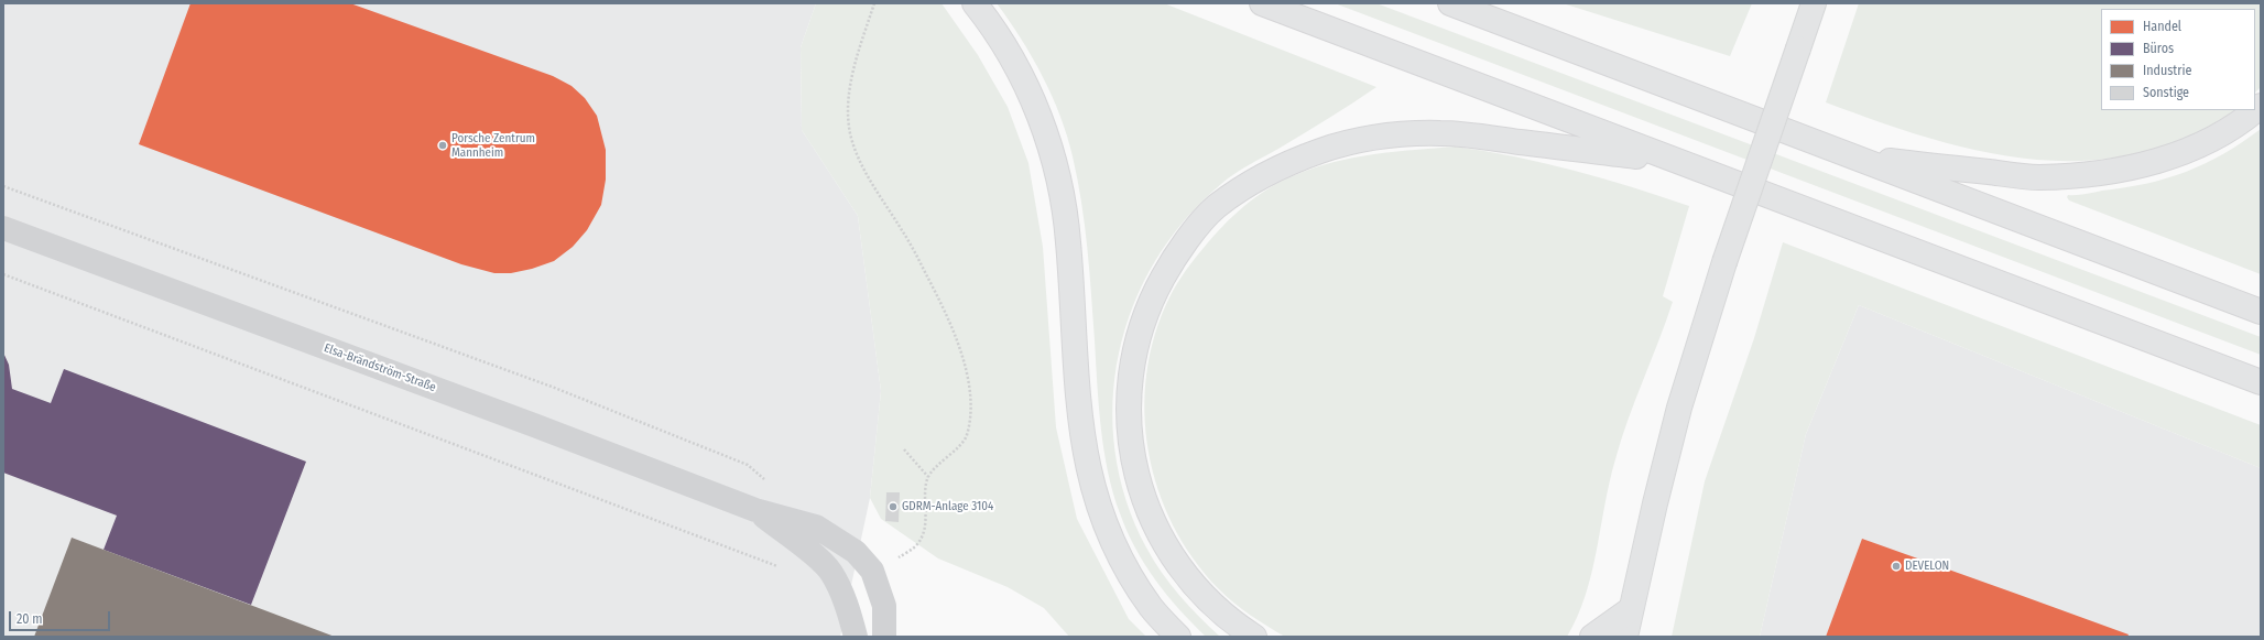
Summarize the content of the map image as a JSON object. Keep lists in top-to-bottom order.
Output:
{
  "streets": {
    "street": ["Elsa-Brändström-Straße"]
  },
  "places": ["Porsche Zentrum Mannheim", "GDRM-Anlage 3104", "DEVELON"],
  "legend": [
    "Handel",
    "Büros",
    "Industrie",
    "Sonstige"
  ],
  "scale_bar": "20 m"
}
